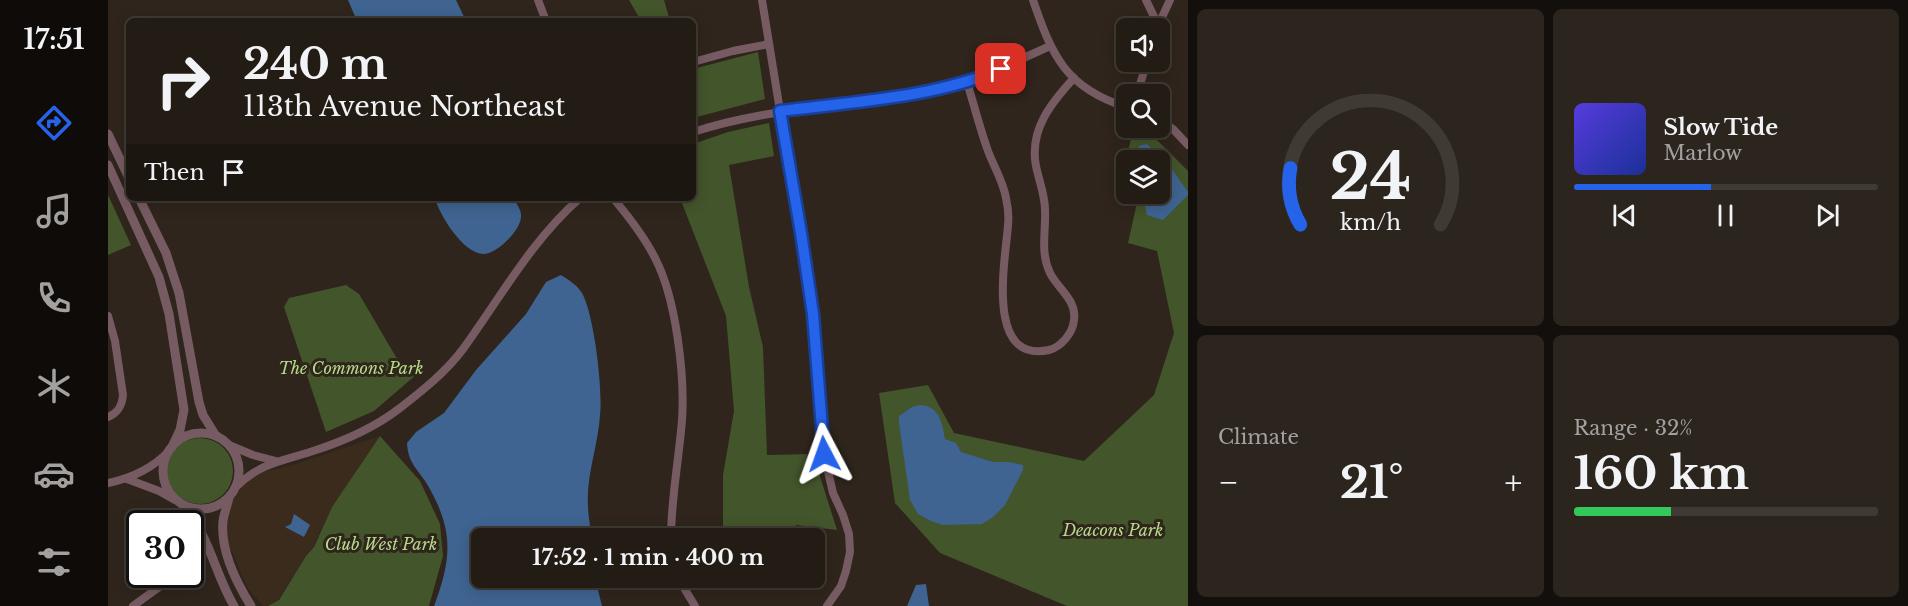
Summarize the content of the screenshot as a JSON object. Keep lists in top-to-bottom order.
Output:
{
  "parks": ["The Commons Park", "Deacons Park", "Club West Park"],
  "page": {
    "tabs": "17:51",
    "turn": ["240 m", "113th Avenue Northeast"],
    "song": ["Slow Tide", "Marlow"],
    "then": "Then",
    "tile": [
      "Climate",
      ["Range · 32%", "160 km"]
    ],
    "heat": ["−", "21°", "+"],
    "limit": "30",
    "trip": "17:52 · 1 min · 400 m",
    "gauge": ["24", "km/h"]
  }
}
